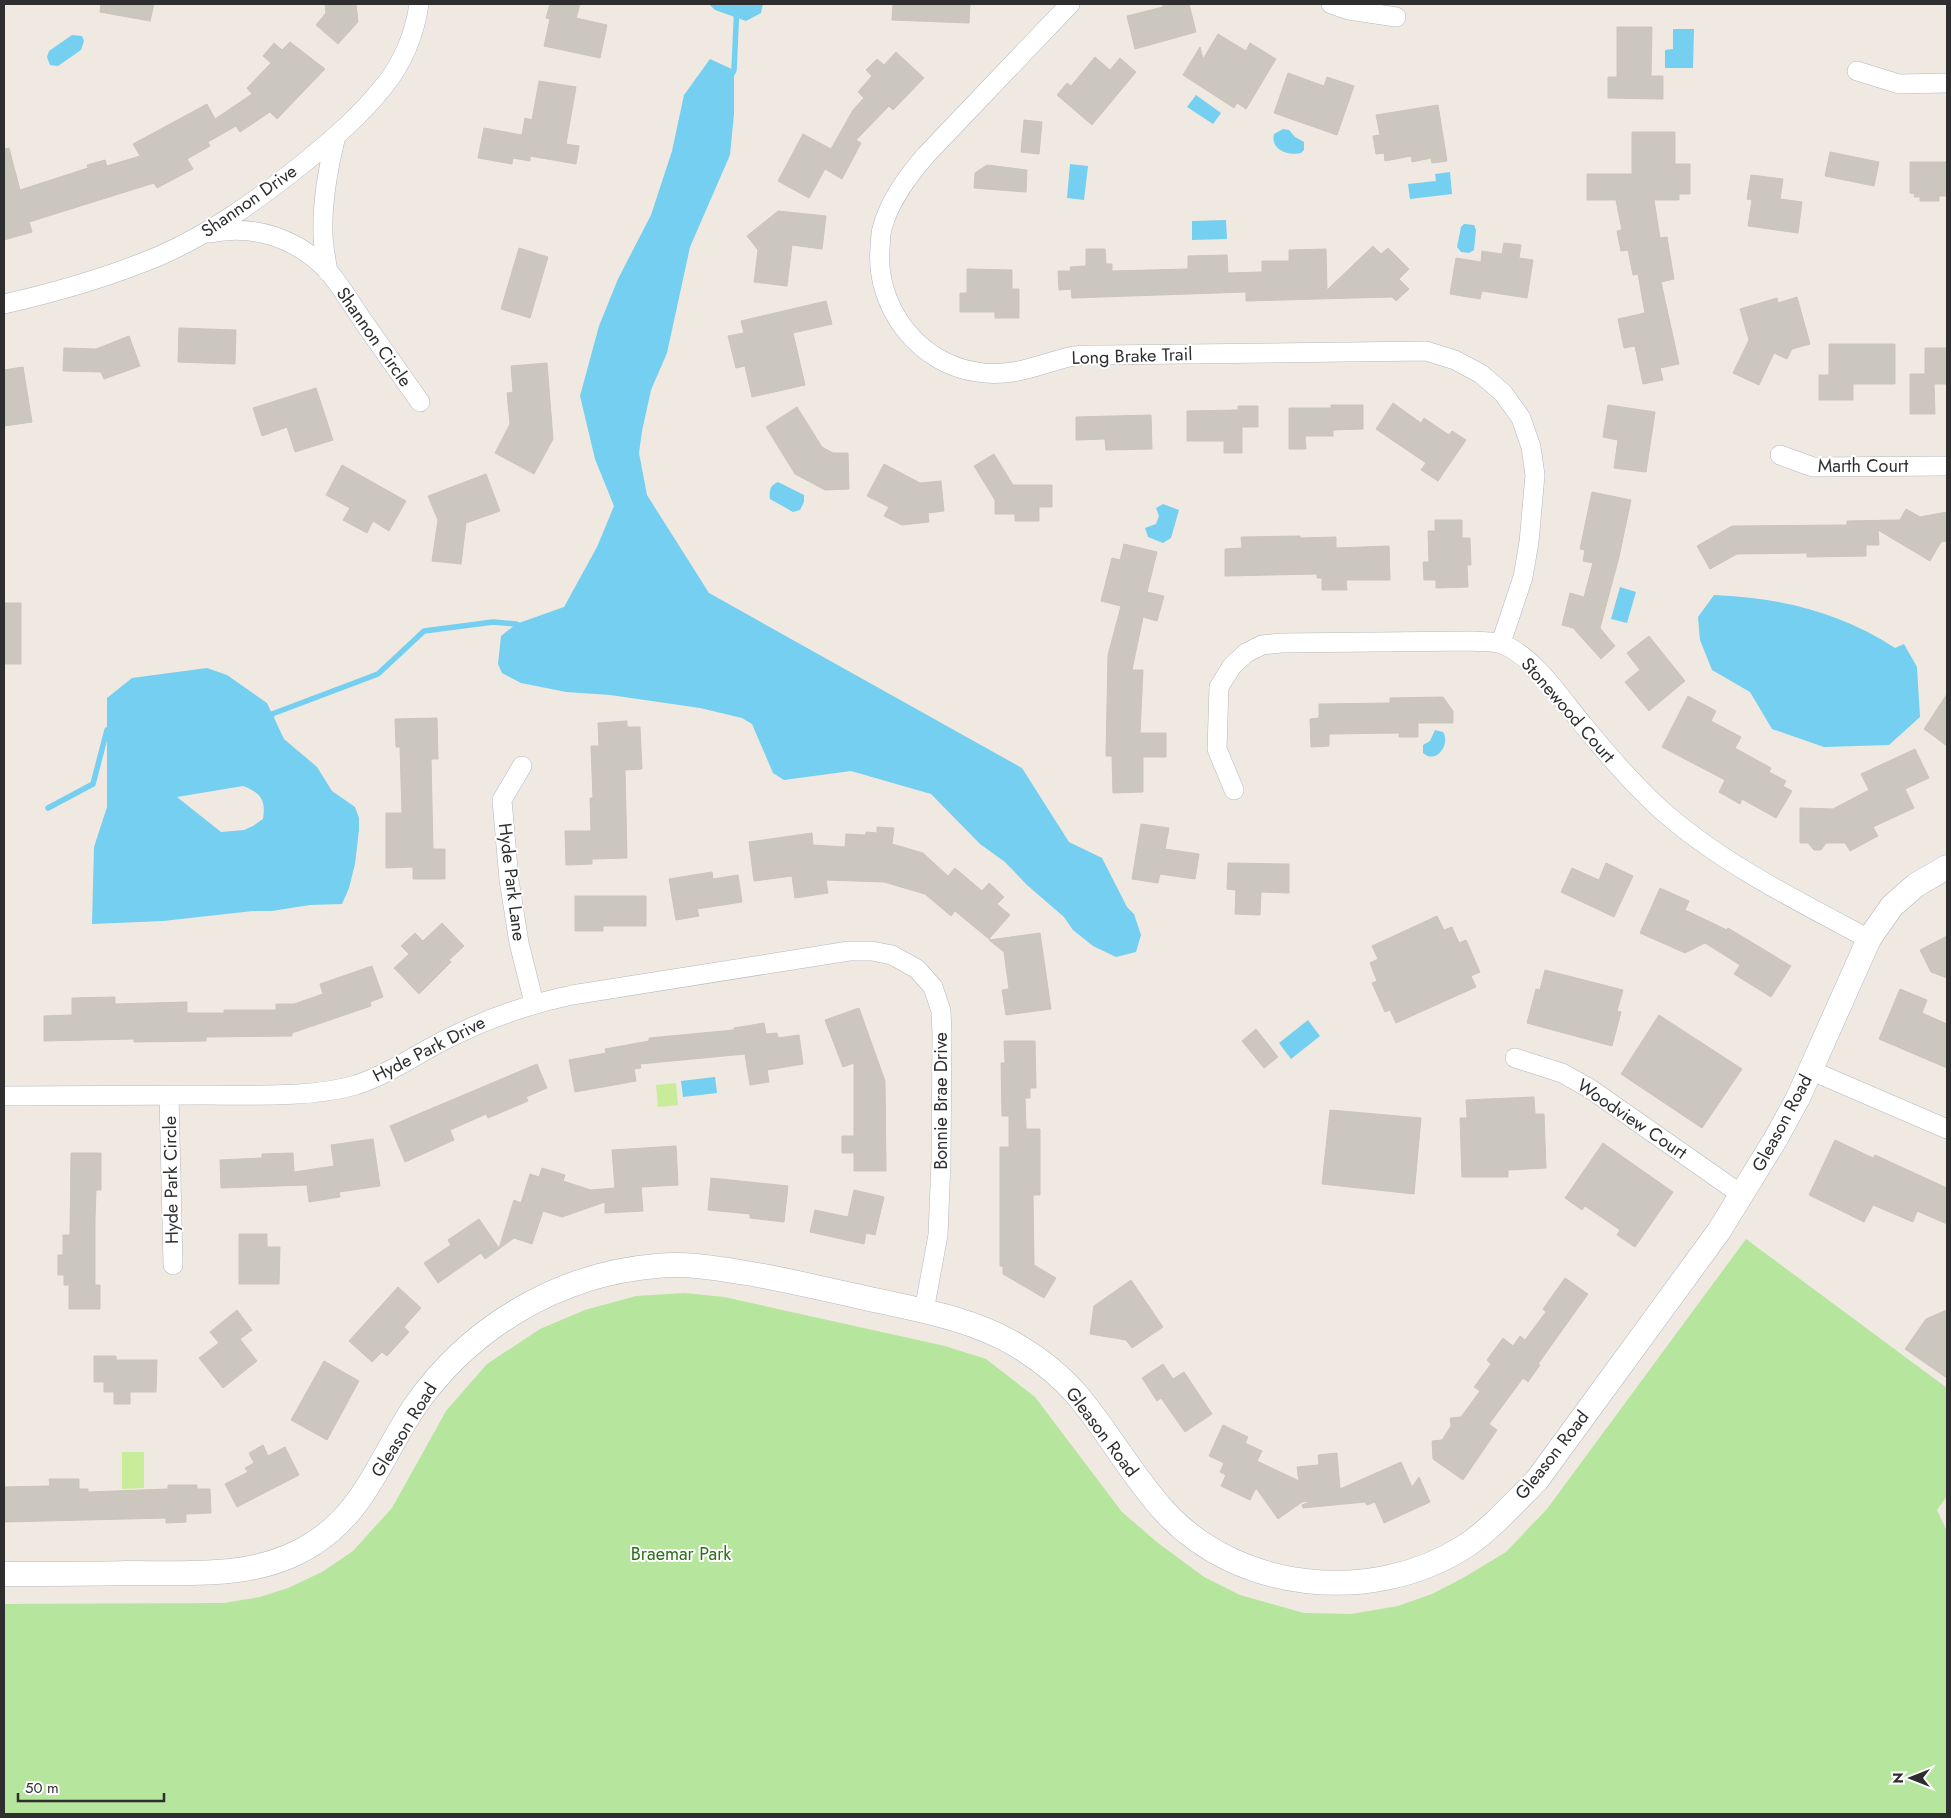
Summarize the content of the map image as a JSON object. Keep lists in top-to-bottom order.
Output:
{
  "streets": {
    "street": [
      "Shannon Drive",
      "Shannon Circle",
      "Long Brake Trail",
      "Marth Court",
      "Stonewood Court",
      "Hyde Park Lane",
      "Hyde Park Drive",
      "Bonnie Brae Drive",
      "Woodview Court",
      "Gleason Road",
      "Hyde Park Circle"
    ]
  },
  "crossings": [
    ["Shannon Drive", "Shannon Circle"],
    ["Long Brake Trail", "Stonewood Court"],
    ["Stonewood Court", "Gleason Road"],
    ["Hyde Park Lane", "Hyde Park Drive"],
    ["Hyde Park Drive", "Bonnie Brae Drive"],
    ["Hyde Park Drive", "Hyde Park Circle"],
    ["Bonnie Brae Drive", "Gleason Road"],
    ["Woodview Court", "Gleason Road"]
  ],
  "parks": ["Braemar Park"],
  "scale_bar": "50 m",
  "north": "left"
}
